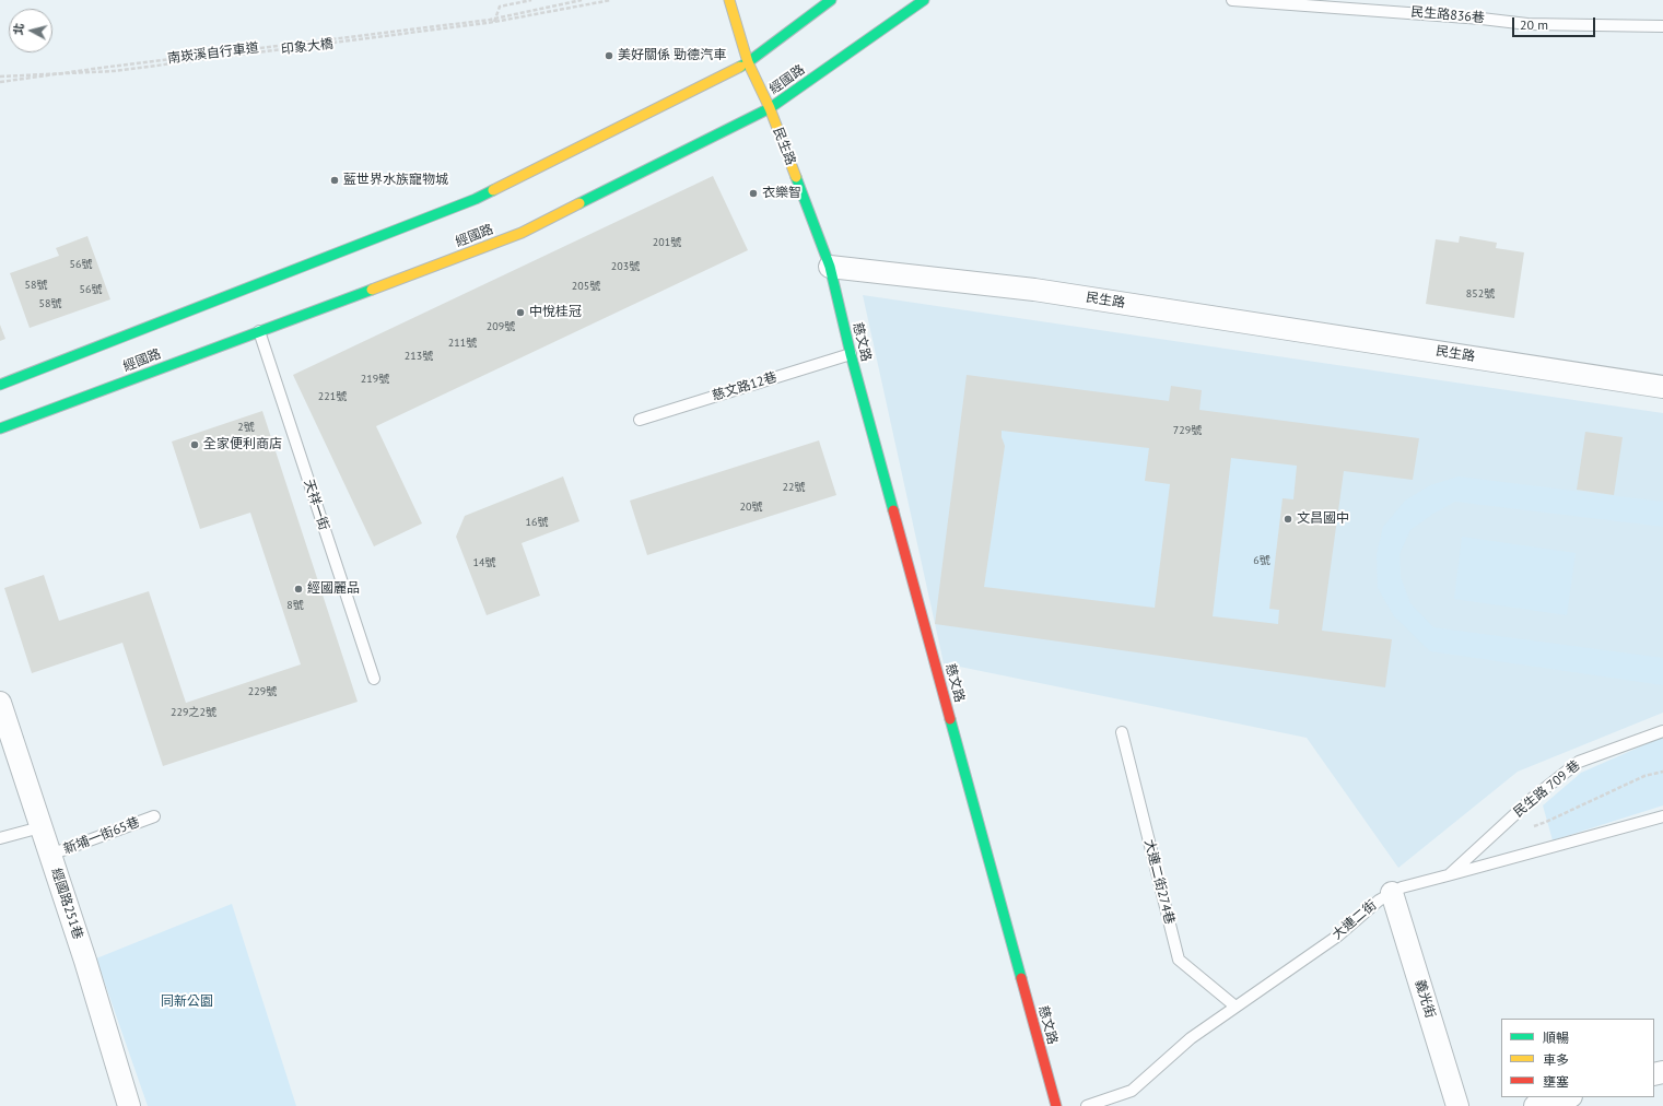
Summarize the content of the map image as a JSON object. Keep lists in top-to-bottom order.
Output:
{
  "streets": {
    "street": [
      "經國路",
      "民生路",
      "慈文路",
      "經國路251巷",
      "義光街"
    ],
    "lane": [
      "民生路836巷",
      "慈文路12巷",
      "天祥一街",
      "民生路 709 巷",
      "新埔一街65巷",
      "大連二街274巷",
      "大連二街"
    ],
    "path": ["印象大橋", "南崁溪自行車道"]
  },
  "crossings": [
    ["經國路", "民生路"],
    ["經國路", "天祥一街"],
    ["民生路", "慈文路"],
    ["慈文路", "慈文路12巷"],
    ["民生路 709 巷", "大連二街"],
    ["新埔一街65巷", "經國路251巷"],
    ["大連二街274巷", "大連二街"],
    ["大連二街", "義光街"]
  ],
  "parks": ["同新公園"],
  "places": [
    "美好關係 勁德汽車",
    "藍世界水族寵物城",
    "衣樂智",
    "中悅桂冠",
    "全家便利商店",
    "文昌國中",
    "經國麗品"
  ],
  "house_numbers": [
    "201號",
    "56號",
    "203號",
    "58號",
    "205號",
    "56號",
    "852號",
    "58號",
    "209號",
    "211號",
    "213號",
    "219號",
    "221號",
    "2號",
    "729號",
    "22號",
    "20號",
    "16號",
    "6號",
    "14號",
    "8號",
    "229號",
    "229之2號"
  ],
  "legend": ["順暢", "車多", "壅塞"],
  "scale_bar": "20 m",
  "north": "left"
}
